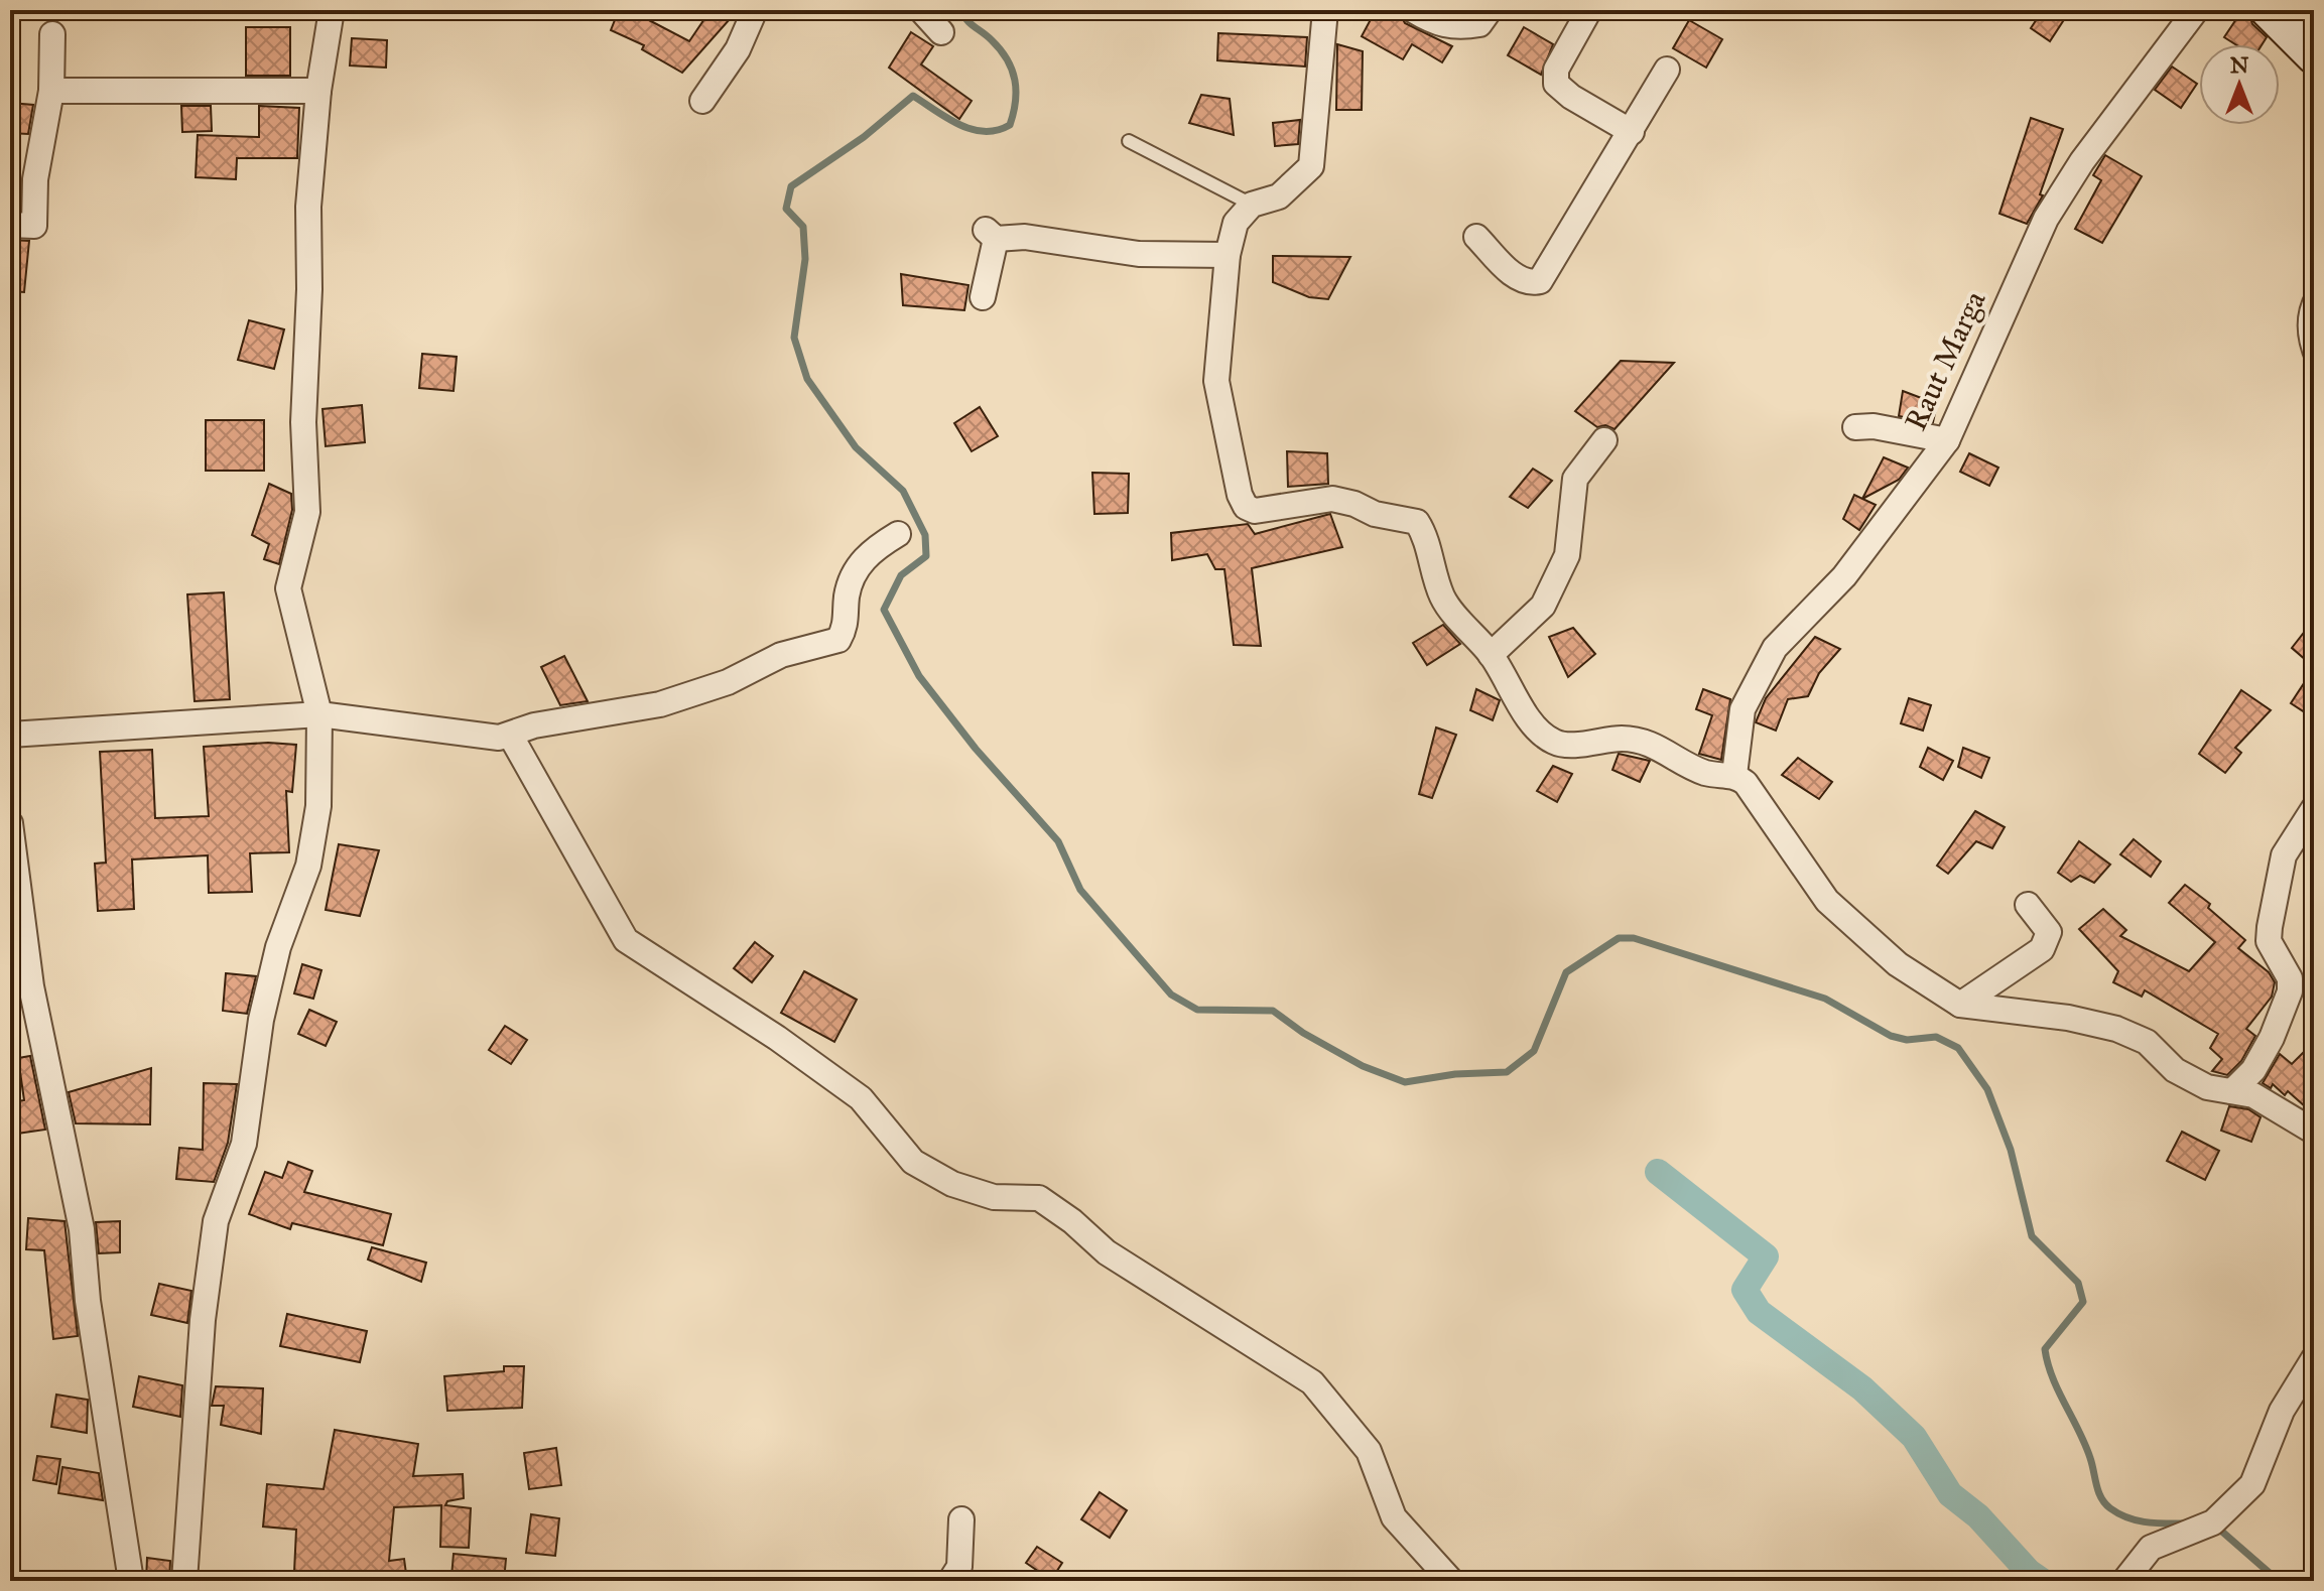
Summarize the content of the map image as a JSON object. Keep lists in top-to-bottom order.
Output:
{
  "streets": {
    "street": ["Raut Marga"]
  },
  "north": "top"
}
